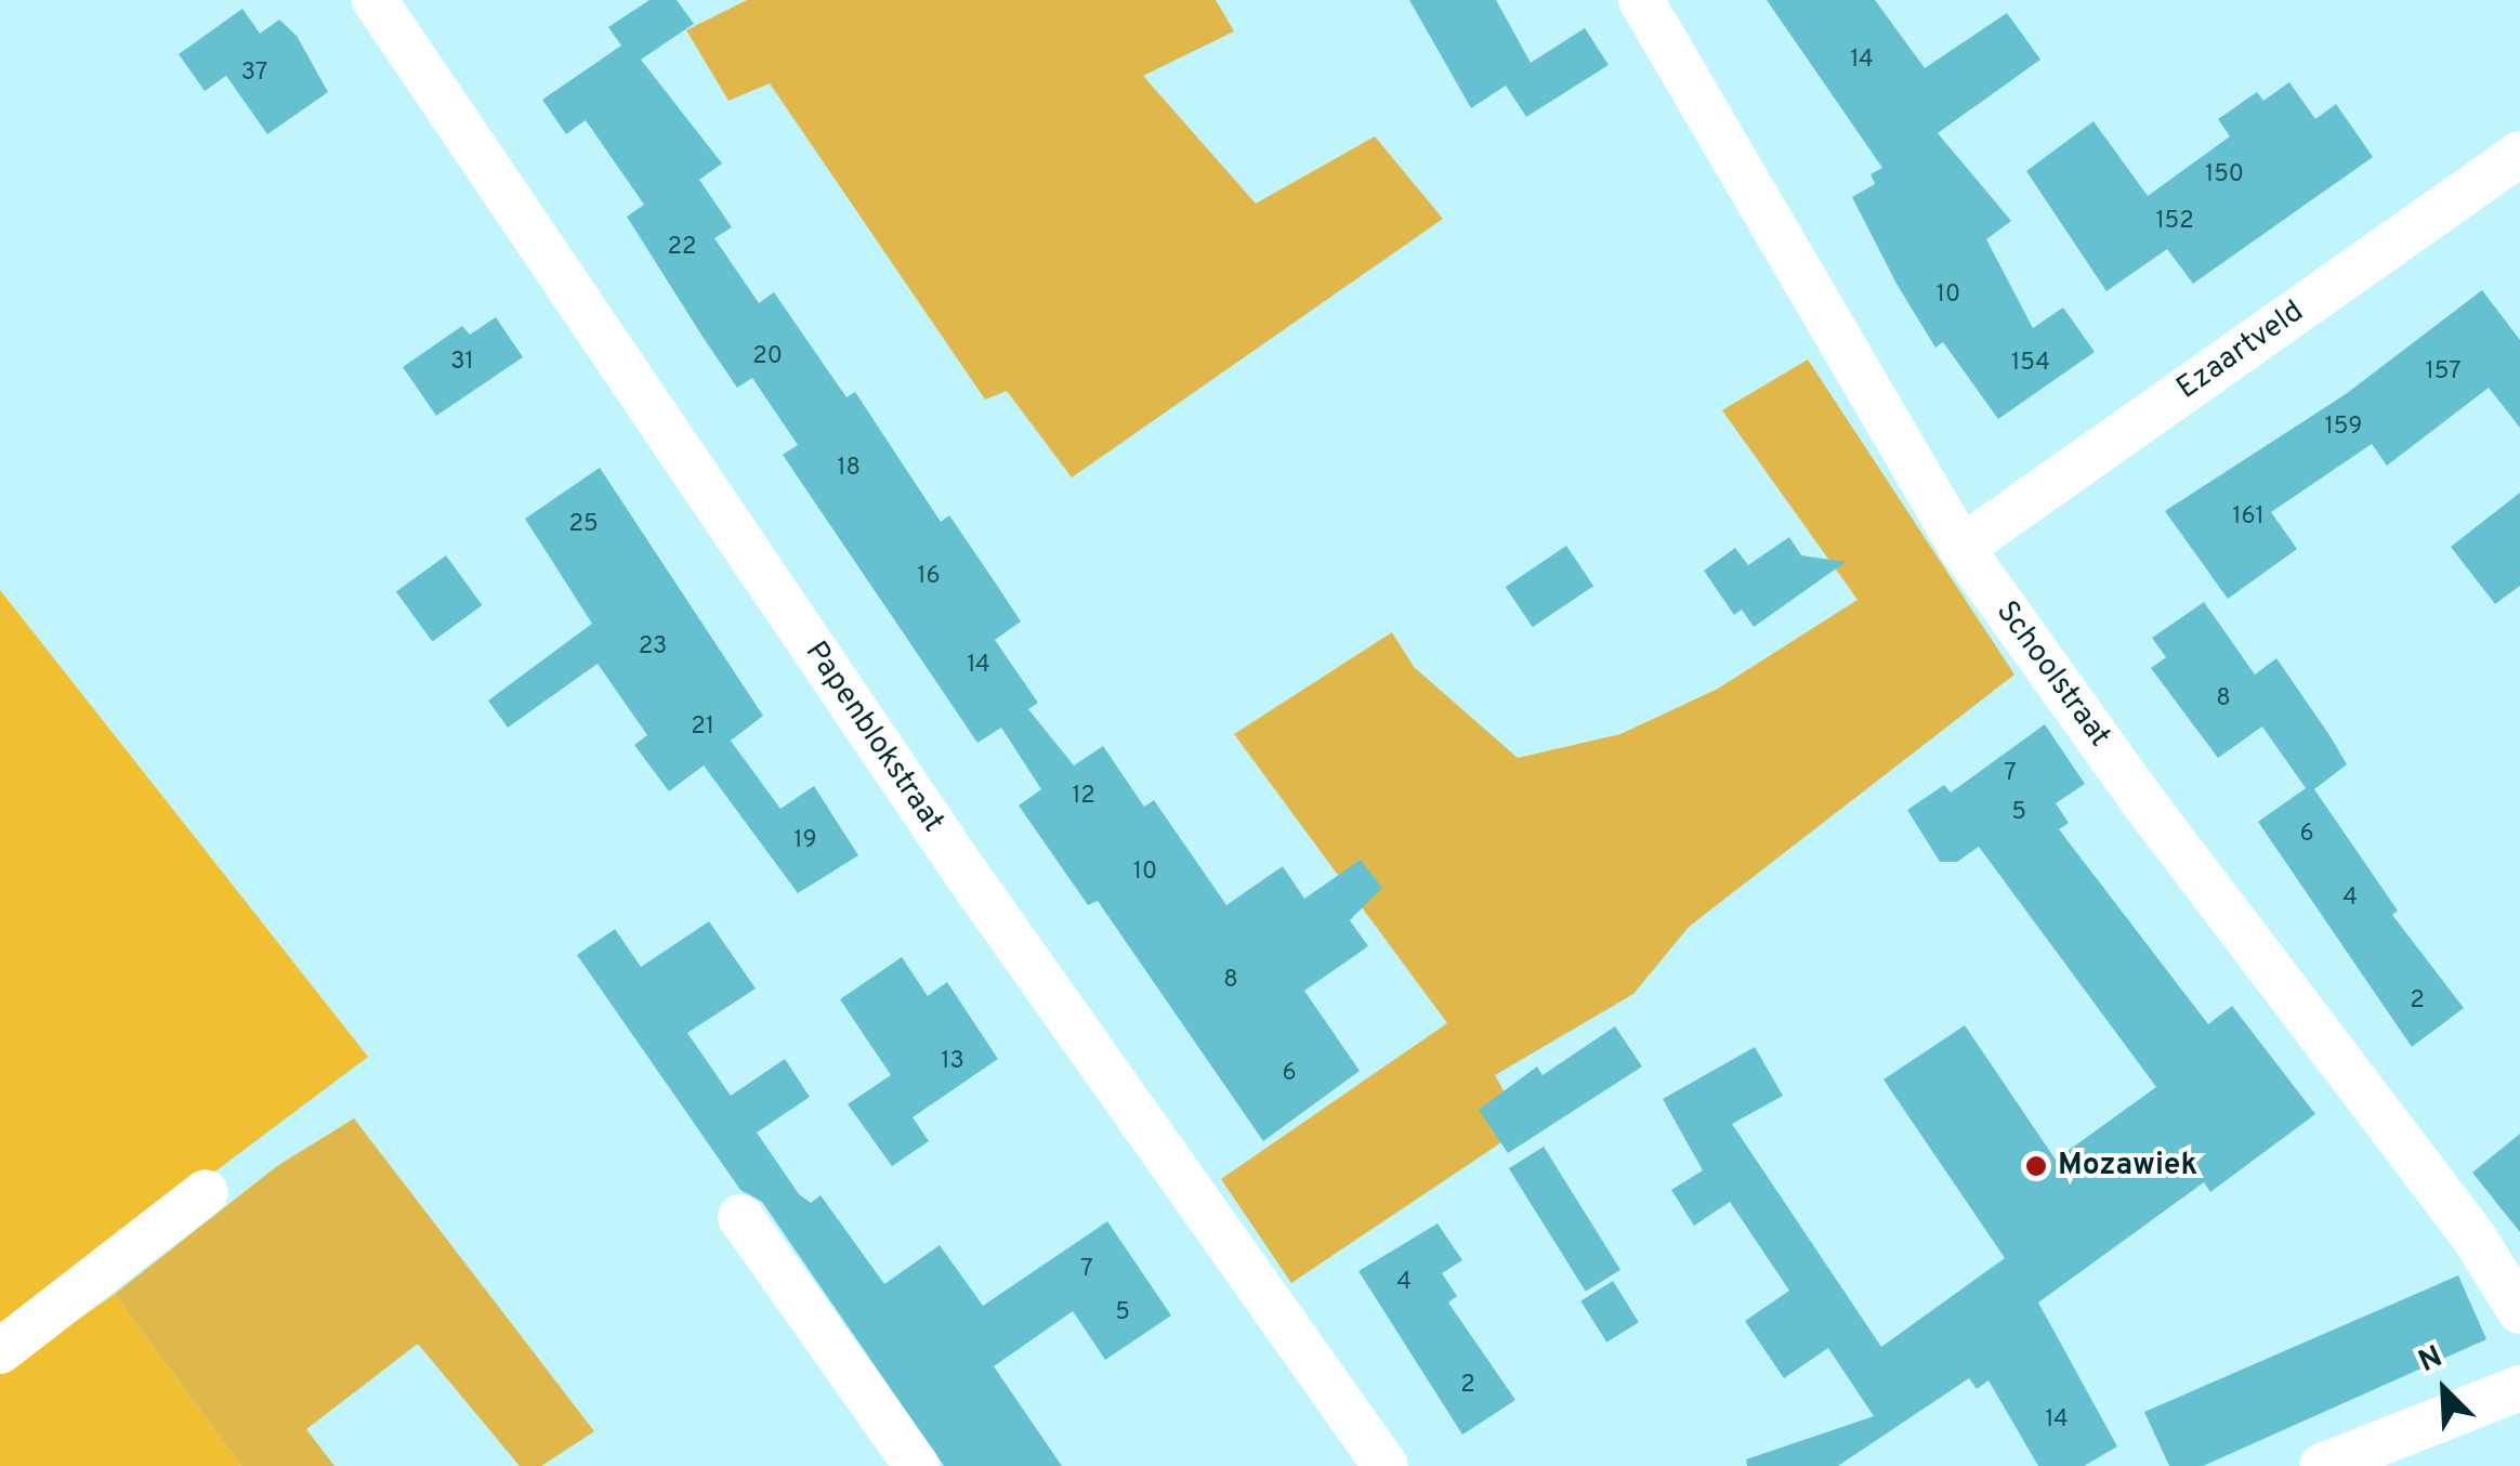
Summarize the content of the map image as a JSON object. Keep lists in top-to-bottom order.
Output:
{
  "streets": {
    "street": ["Ezaartveld", "Schoolstraat", "Papenblokstraat"]
  },
  "crossings": [
    ["Ezaartveld", "Schoolstraat"]
  ],
  "places": ["Mozawiek"],
  "house_numbers": [
    "14",
    "37",
    "150",
    "152",
    "22",
    "10",
    "20",
    "31",
    "154",
    "157",
    "159",
    "18",
    "161",
    "25",
    "16",
    "23",
    "14",
    "8",
    "21",
    "7",
    "12",
    "5",
    "6",
    "19",
    "10",
    "4",
    "8",
    "2",
    "13",
    "6",
    "7",
    "4",
    "5",
    "2",
    "14"
  ],
  "north": "top left"
}
